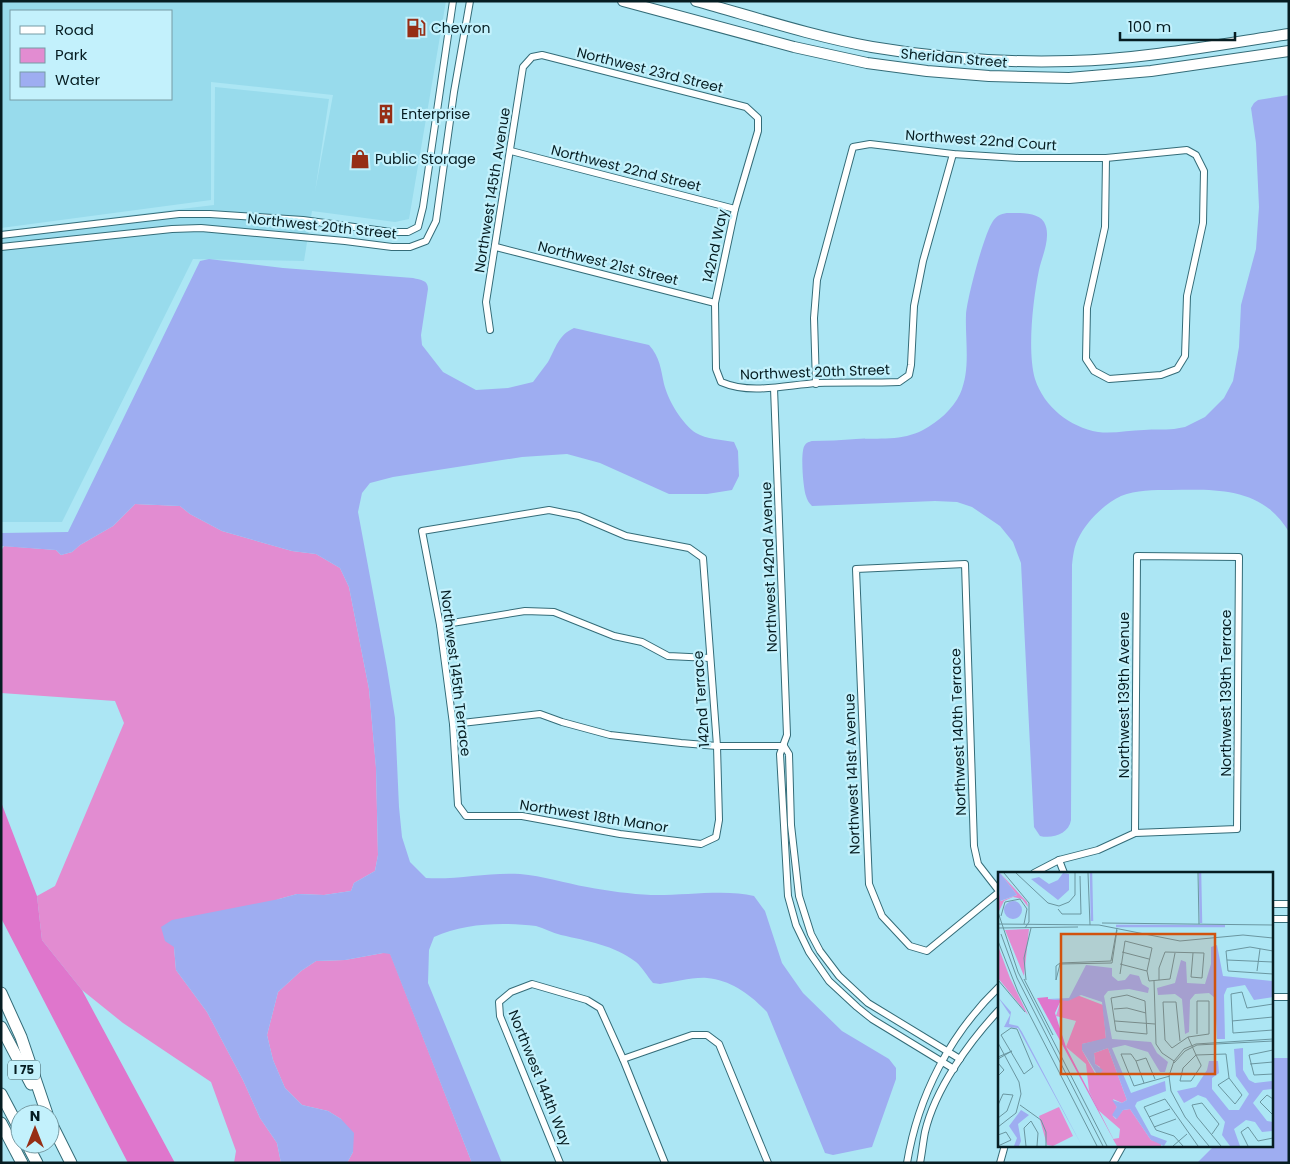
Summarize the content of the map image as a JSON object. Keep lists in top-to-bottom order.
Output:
{
  "streets": {
    "highway": ["I 75"],
    "main road": ["Sheridan Street"],
    "street": [
      "Northwest 23rd Street",
      "Northwest 22nd Court",
      "Northwest 22nd Street",
      "Northwest 145th Avenue",
      "Northwest 20th Street",
      "142nd Way",
      "Northwest 21st Street",
      "Northwest 142nd Avenue",
      "Northwest 145th Terrace",
      "Northwest 139th Terrace",
      "Northwest 139th Avenue",
      "142nd Terrace",
      "Northwest 140th Terrace",
      "Northwest 141st Avenue",
      "Northwest 18th Manor",
      "Northwest 144th Way"
    ]
  },
  "crossings": [
    ["Northwest 23rd Street", "Northwest 145th Avenue"],
    ["Northwest 23rd Street", "142nd Way"],
    ["Northwest 22nd Court", "Northwest 20th Street"],
    ["Northwest 22nd Street", "Northwest 145th Avenue"],
    ["Northwest 22nd Street", "142nd Way"],
    ["Northwest 145th Avenue", "Northwest 21st Street"],
    ["Northwest 20th Street", "142nd Way"],
    ["Northwest 20th Street", "Northwest 142nd Avenue"],
    ["142nd Way", "Northwest 21st Street"],
    ["Northwest 145th Terrace", "142nd Terrace"],
    ["Northwest 145th Terrace", "Northwest 18th Manor"],
    ["Northwest 139th Terrace", "Northwest 139th Avenue"],
    ["142nd Terrace", "Northwest 18th Manor"],
    ["Northwest 140th Terrace", "Northwest 141st Avenue"]
  ],
  "places": {
    "fuel station": ["Chevron"],
    "building": ["Enterprise"],
    "shop": ["Public Storage"]
  },
  "legend": ["Road", "Park", "Water"],
  "scale_bar": "100 m",
  "north": "top"
}
